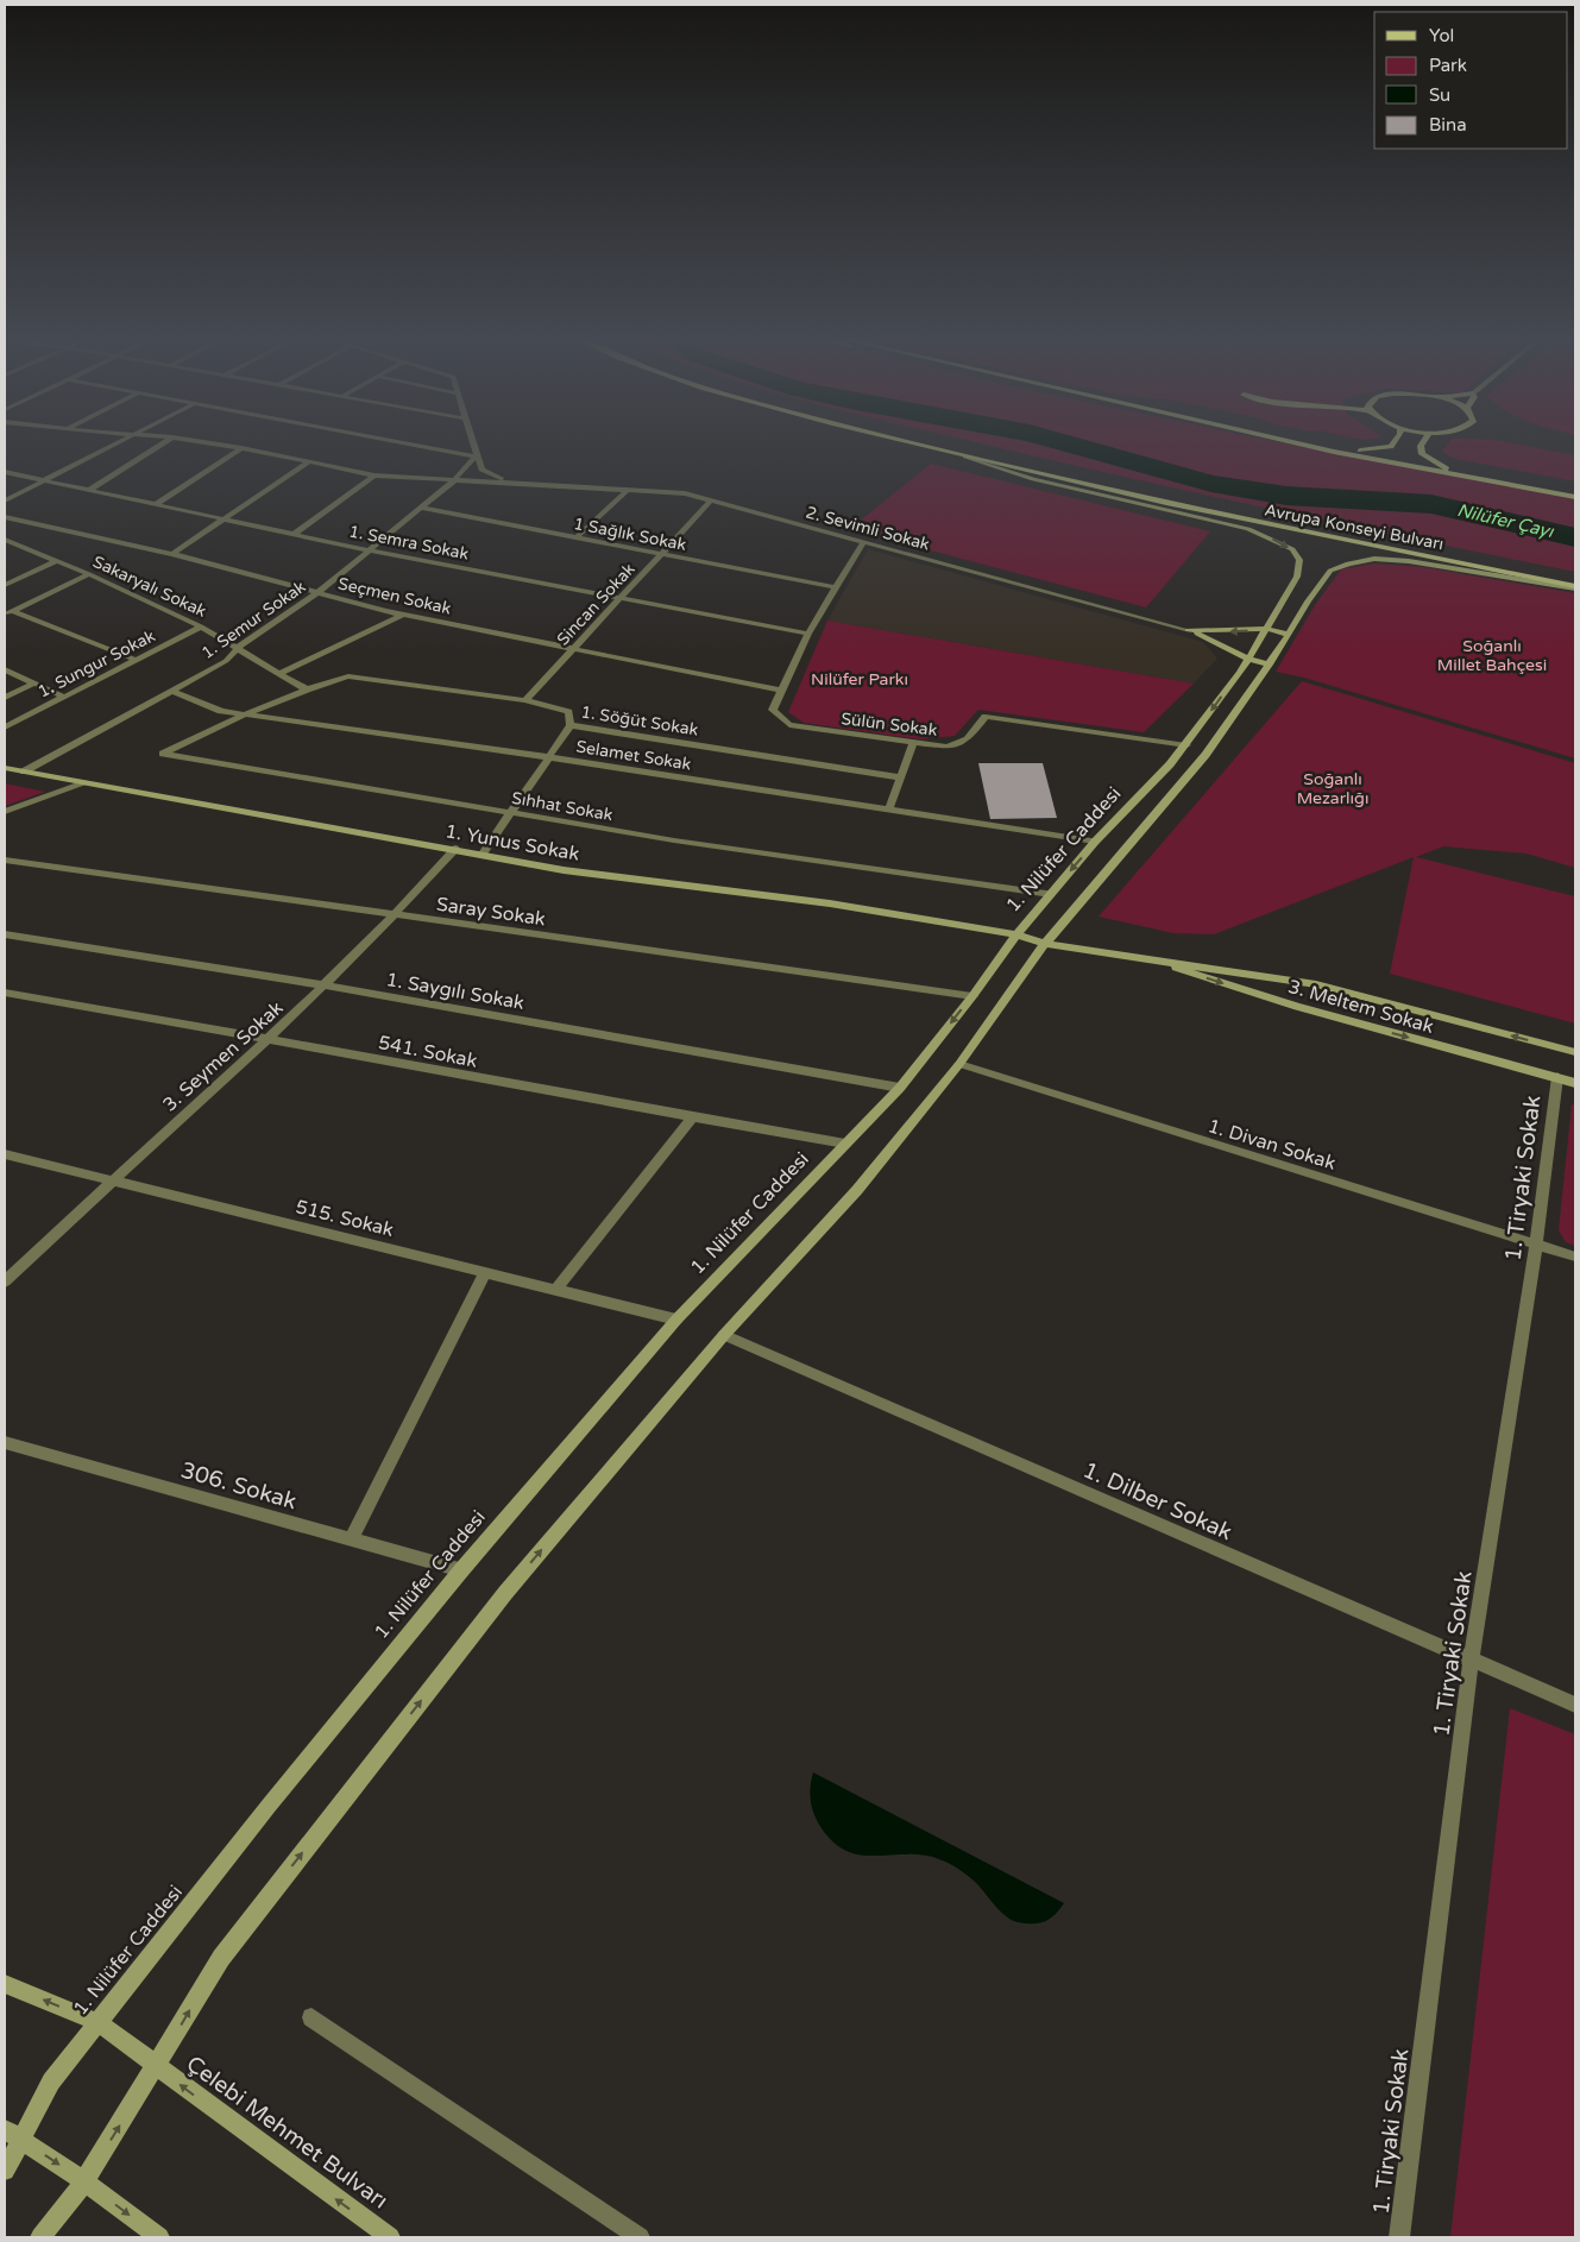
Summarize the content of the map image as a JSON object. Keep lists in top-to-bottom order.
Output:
{
  "streets": {
    "main road": [
      "Avrupa Konseyi Bulvarı",
      "1. Yunus Sokak",
      "1. Nilüfer Caddesi",
      "3. Meltem Sokak",
      "Çelebi Mehmet Bulvarı"
    ],
    "street": [
      "2. Sevimli Sokak",
      "1 Sağlık Sokak",
      "1. Semra Sokak",
      "Sakaryalı Sokak",
      "Seçmen Sokak",
      "Sincan Sokak",
      "1. Semur Sokak",
      "1. Sungur Sokak",
      "1. Söğüt Sokak",
      "Sülün Sokak",
      "Selamet Sokak",
      "Sıhhat Sokak",
      "Saray Sokak",
      "1. Saygılı Sokak",
      "541. Sokak",
      "3. Seymen Sokak",
      "1. Divan Sokak",
      "1. Tiryaki Sokak",
      "515. Sokak",
      "306. Sokak",
      "1. Dilber Sokak"
    ]
  },
  "crossings": [
    ["Avrupa Konseyi Bulvarı", "1. Nilüfer Caddesi"],
    ["2. Sevimli Sokak", "Sincan Sokak"],
    ["2. Sevimli Sokak", "1. Semur Sokak"],
    ["2. Sevimli Sokak", "Sülün Sokak"],
    ["1 Sağlık Sokak", "Sincan Sokak"],
    ["1 Sağlık Sokak", "1. Semur Sokak"],
    ["1 Sağlık Sokak", "Sülün Sokak"],
    ["1. Semra Sokak", "Sincan Sokak"],
    ["1. Semra Sokak", "1. Semur Sokak"],
    ["1. Semra Sokak", "Sülün Sokak"],
    ["Sakaryalı Sokak", "1. Semur Sokak"],
    ["Sakaryalı Sokak", "1. Sungur Sokak"],
    ["Sakaryalı Sokak", "1. Söğüt Sokak"],
    ["Seçmen Sokak", "Sincan Sokak"],
    ["Seçmen Sokak", "1. Semur Sokak"],
    ["Seçmen Sokak", "Sülün Sokak"],
    ["Sincan Sokak", "1. Söğüt Sokak"],
    ["1. Semur Sokak", "Selamet Sokak"],
    ["1. Semur Sokak", "1. Yunus Sokak"],
    ["1. Söğüt Sokak", "Selamet Sokak"],
    ["1. Söğüt Sokak", "Sıhhat Sokak"],
    ["Sülün Sokak", "1. Nilüfer Caddesi"],
    ["Selamet Sokak", "Sıhhat Sokak"],
    ["Selamet Sokak", "1. Nilüfer Caddesi"],
    ["Sıhhat Sokak", "1. Nilüfer Caddesi"],
    ["1. Yunus Sokak", "1. Nilüfer Caddesi"],
    ["1. Yunus Sokak", "3. Meltem Sokak"],
    ["1. Yunus Sokak", "3. Seymen Sokak"],
    ["1. Nilüfer Caddesi", "Saray Sokak"],
    ["1. Nilüfer Caddesi", "1. Saygılı Sokak"],
    ["1. Nilüfer Caddesi", "3. Meltem Sokak"],
    ["1. Nilüfer Caddesi", "541. Sokak"],
    ["1. Nilüfer Caddesi", "515. Sokak"],
    ["1. Nilüfer Caddesi", "306. Sokak"],
    ["1. Nilüfer Caddesi", "Çelebi Mehmet Bulvarı"],
    ["Saray Sokak", "3. Seymen Sokak"],
    ["1. Saygılı Sokak", "3. Seymen Sokak"],
    ["3. Meltem Sokak", "1. Tiryaki Sokak"],
    ["541. Sokak", "3. Seymen Sokak"],
    ["3. Seymen Sokak", "515. Sokak"],
    ["1. Divan Sokak", "1. Tiryaki Sokak"],
    ["1. Tiryaki Sokak", "1. Dilber Sokak"]
  ],
  "one_way": ["Çelebi Mehmet Bulvarı"],
  "water": ["Nilüfer Çayı"],
  "parks": ["Soğanlı Millet Bahçesi", "Nilüfer Parkı", "Soğanlı Mezarlığı"],
  "legend": [
    "Yol",
    "Park",
    "Su",
    "Bina"
  ]
}
